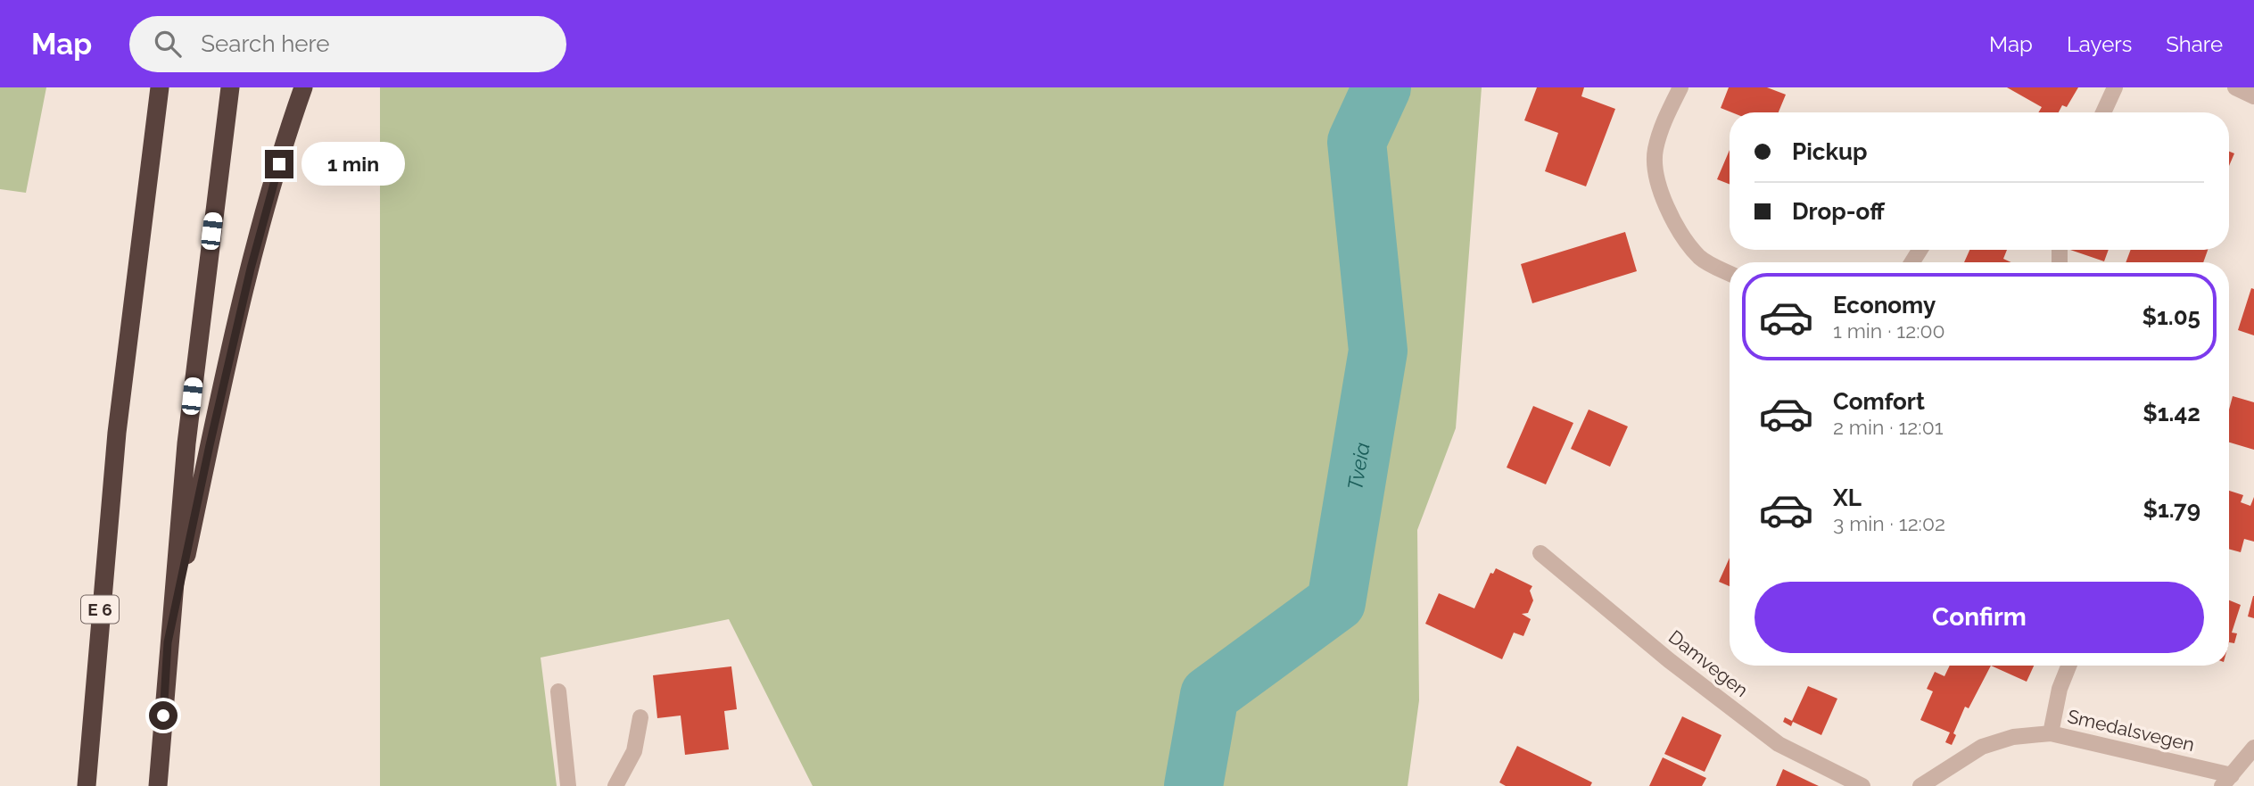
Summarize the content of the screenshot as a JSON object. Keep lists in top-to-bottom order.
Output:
{
  "streets": {
    "highway": ["E 6"],
    "street": ["Damvegen", "Smedalsvegen"]
  },
  "water": ["Tveia"],
  "page": {
    "header": "Map",
    "search": "Search here",
    "nav": ["Map", "Layers", "Share"],
    "banner": ["Pickup", "Drop-off"],
    "bubble": "1 min",
    "list": [
      {
        "name": "Economy",
        "note": "1 min · 12:00",
        "value": "$1.05"
      },
      {
        "name": "Comfort",
        "note": "2 min · 12:01",
        "value": "$1.42"
      },
      {
        "name": "XL",
        "note": "3 min · 12:02",
        "value": "$1.79"
      }
    ],
    "buttons": "Confirm"
  }
}
